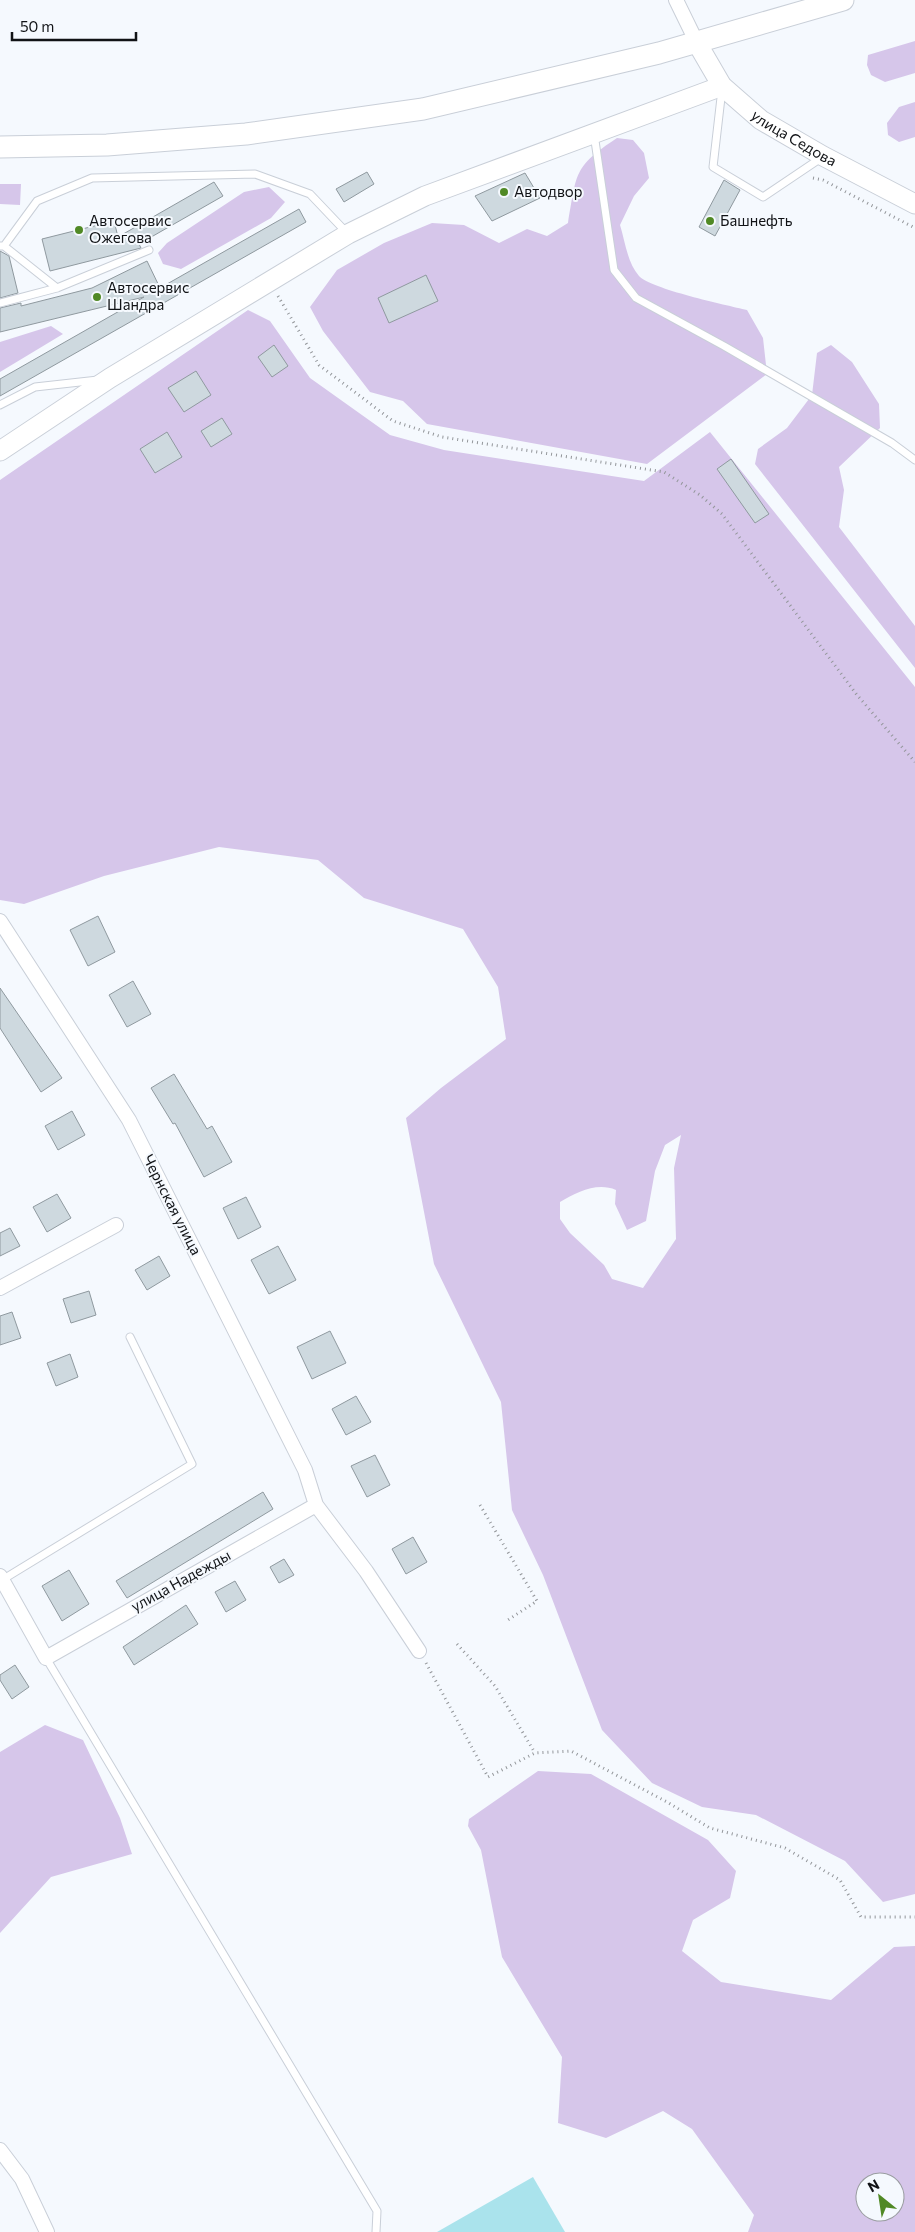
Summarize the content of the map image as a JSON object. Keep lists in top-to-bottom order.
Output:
{
  "streets": {
    "street": ["улица Седова", "Чернская улица", "улица Надежды"]
  },
  "crossings": [
    ["Чернская улица", "улица Надежды"]
  ],
  "places": [
    "Автодвор",
    "Башнефть",
    "Автосервис Ожегова",
    "Автосервис Шандра"
  ],
  "scale_bar": "50 m",
  "north": "top left"
}
